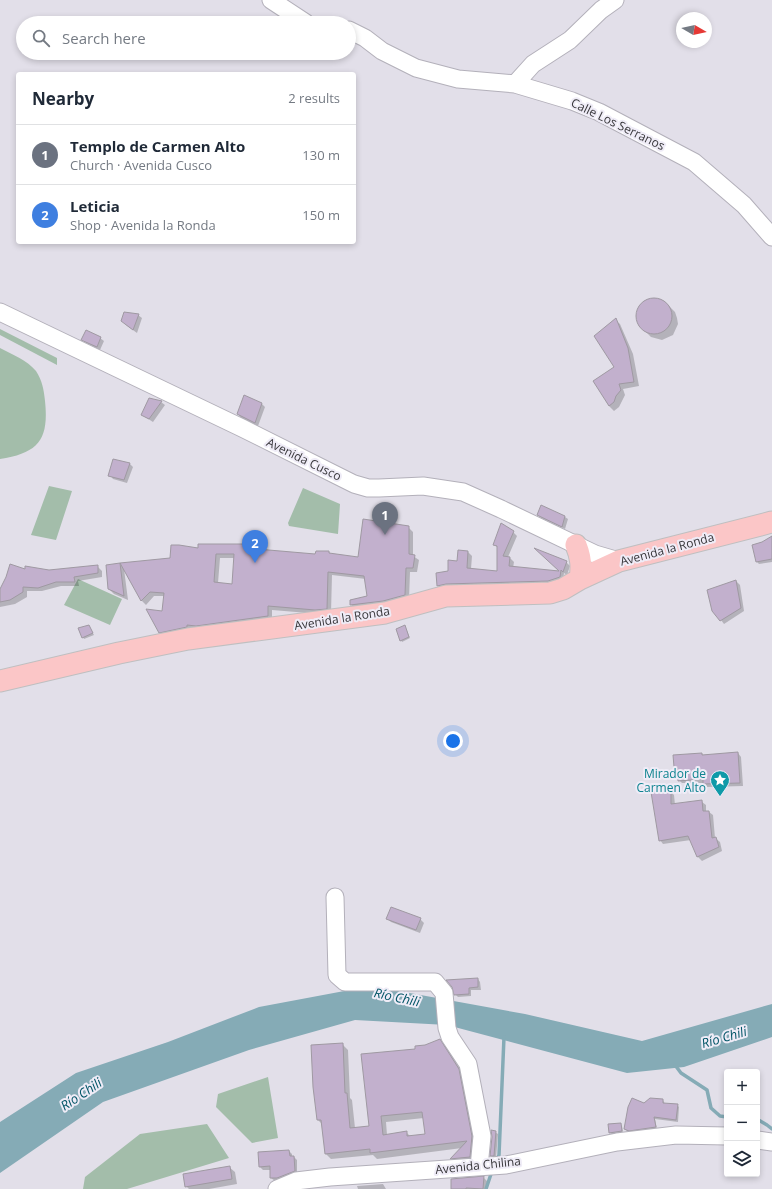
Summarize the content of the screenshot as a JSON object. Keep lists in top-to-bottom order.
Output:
{
  "streets": {
    "main road": ["Avenida la Ronda"],
    "street": ["Calle Los Serranos", "Avenida Cusco", "Avenida Chilina"]
  },
  "crossings": [
    ["Avenida Cusco", "Avenida la Ronda"]
  ],
  "water": ["Río Chili"],
  "places": {
    "place": ["Mirador de Carmen Alto"]
  },
  "north": "right",
  "page": {
    "search": "Search here",
    "heading": ["Nearby", "2 results"],
    "list": [
      {
        "mark": "1",
        "name": "Templo de Carmen Alto",
        "note": "Church · Avenida Cusco",
        "value": "130 m"
      },
      {
        "mark": "2",
        "name": "Leticia",
        "note": "Shop · Avenida la Ronda",
        "value": "150 m"
      }
    ],
    "pins": ["1", "2"],
    "map_buttons": ["+", "−"]
  }
}
